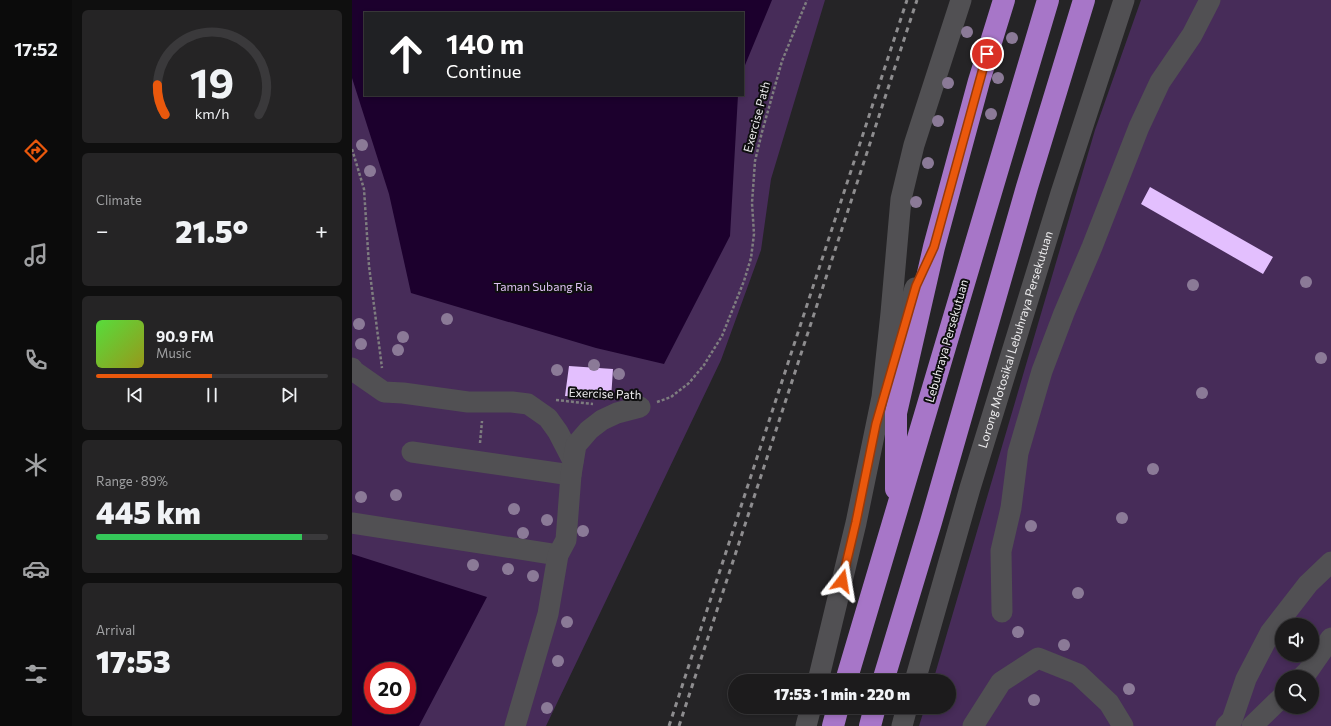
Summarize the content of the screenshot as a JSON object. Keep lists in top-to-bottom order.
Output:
{
  "streets": {
    "highway": ["Lebuhraya Persekutuan"],
    "lane": ["Lorong Motosikal Lebuhraya Persekutuan"],
    "path": ["Exercise Path"]
  },
  "parks": ["Taman Subang Ria"],
  "page": {
    "tabs": "17:52",
    "turn": ["140 m", "Continue"],
    "tile": [
      "Climate",
      ["Range · 89%", "445 km"],
      ["Arrival", "17:53"]
    ],
    "heat": ["−", "21.5°", "+"],
    "song": ["90.9 FM", "Music"],
    "limit": "20",
    "trip": "17:53 · 1 min · 220 m",
    "gauge": ["19", "km/h"]
  }
}
